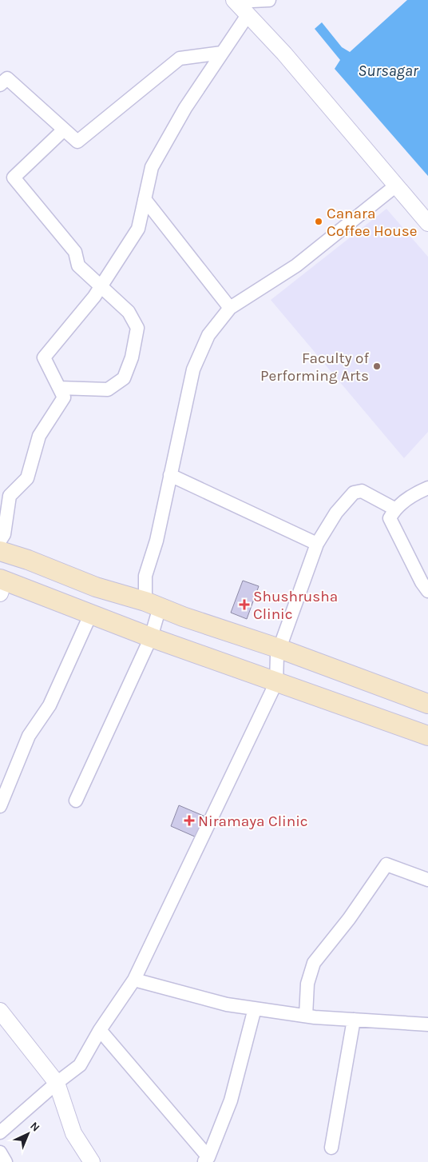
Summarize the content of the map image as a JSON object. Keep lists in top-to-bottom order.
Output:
{
  "water": ["Sursagar"],
  "places": {
    "other": ["Canara Coffee House", "Faculty of Performing Arts"],
    "health": ["Shushrusha Clinic", "Niramaya Clinic"]
  },
  "north": "top right"
}
